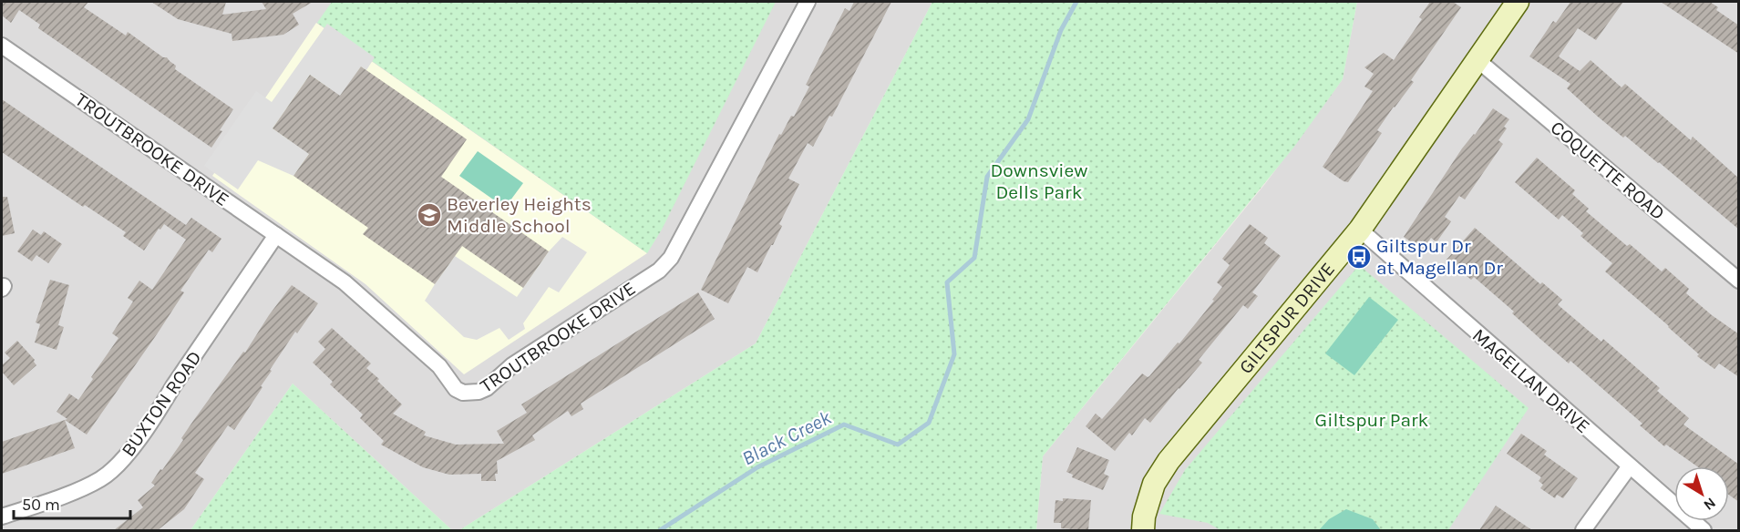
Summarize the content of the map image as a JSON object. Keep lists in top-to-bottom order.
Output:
{
  "streets": {
    "street": [
      "TROUTBROOKE DRIVE",
      "COQUETTE ROAD",
      "GILTSPUR DRIVE",
      "MAGELLAN DRIVE",
      "BUXTON ROAD"
    ]
  },
  "crossings": [
    ["TROUTBROOKE DRIVE", "BUXTON ROAD"],
    ["COQUETTE ROAD", "GILTSPUR DRIVE"],
    ["GILTSPUR DRIVE", "MAGELLAN DRIVE"]
  ],
  "water": ["Black Creek"],
  "parks": ["Downsview Dells Park", "Giltspur Park"],
  "places": {
    "school or university": ["Beverley Heights Middle School"],
    "bus stop": ["Giltspur Dr at Magellan Dr"]
  },
  "scale_bar": "50 m",
  "north": "bottom right"
}
